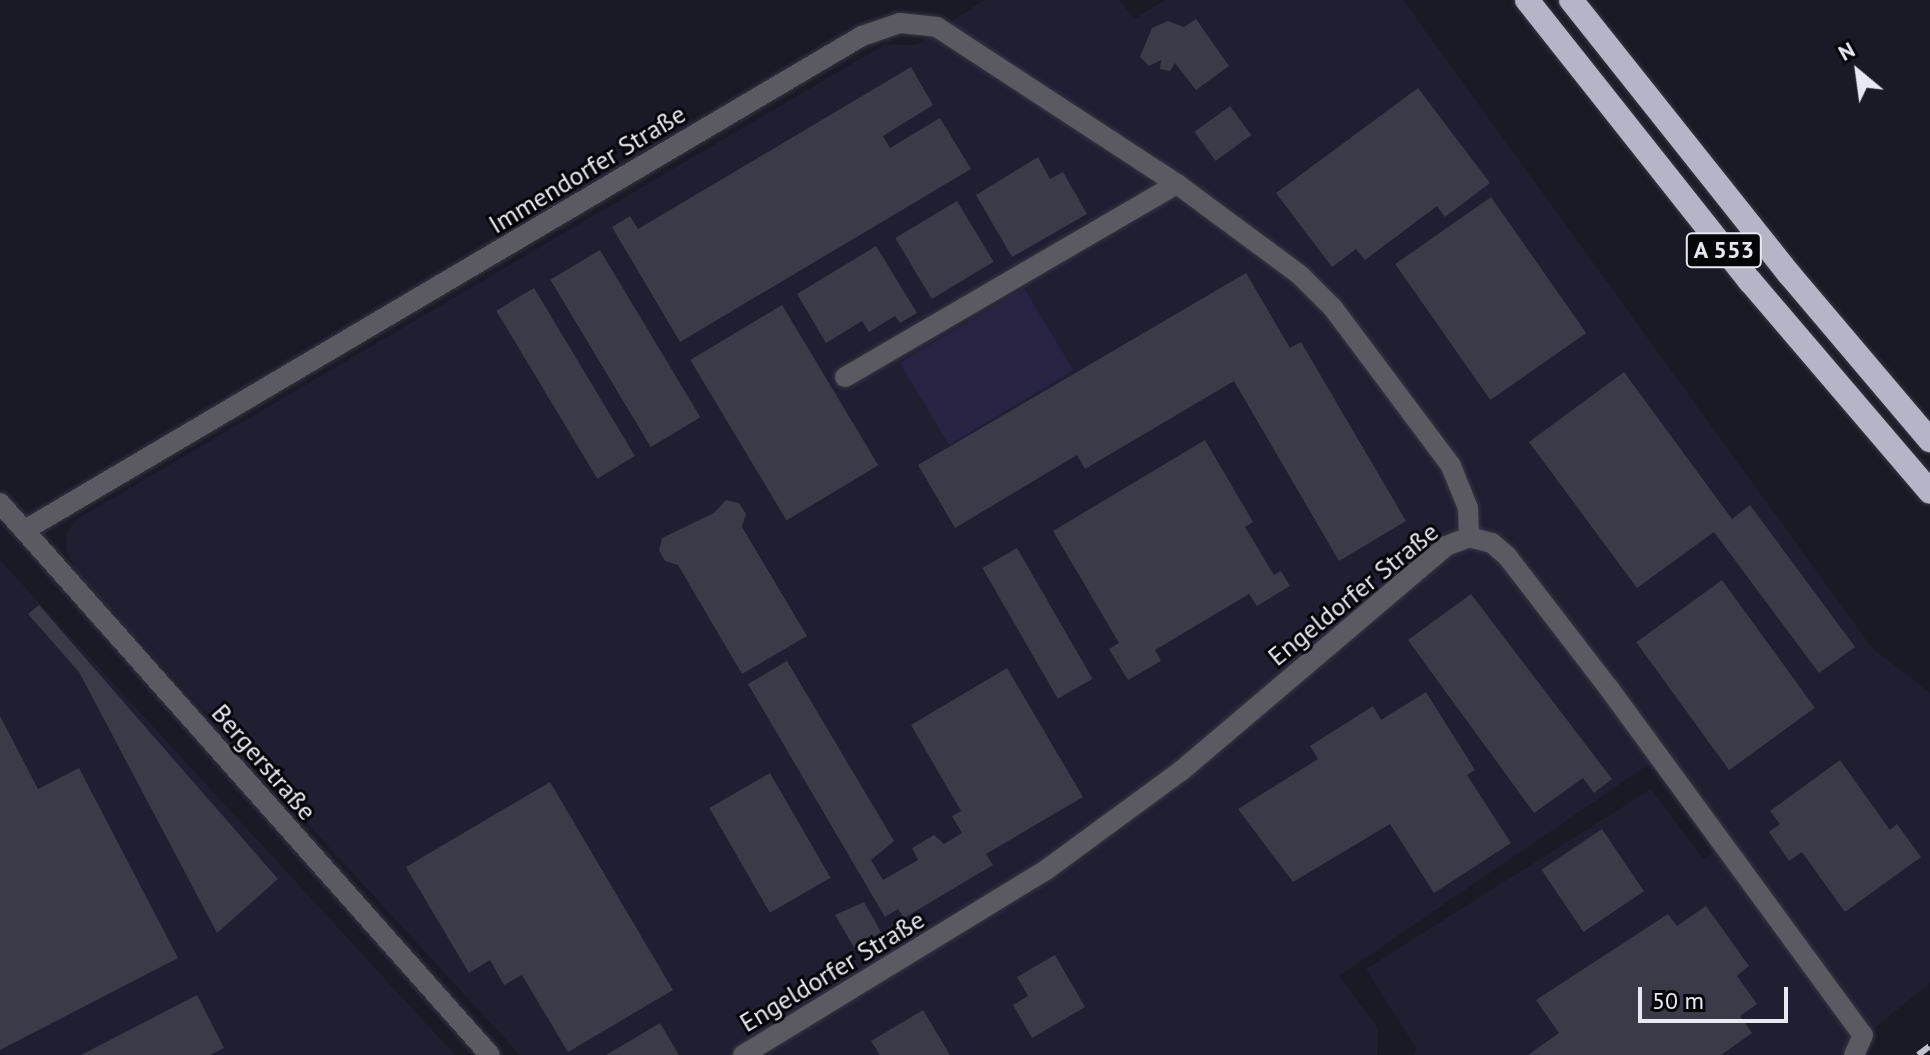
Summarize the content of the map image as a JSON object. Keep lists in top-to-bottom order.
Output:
{
  "streets": {
    "highway": ["A 553"],
    "street": ["Immendorfer Straße", "Engeldorfer Straße", "Bergerstraße"]
  },
  "crossings": [
    ["Immendorfer Straße", "Engeldorfer Straße"],
    ["Immendorfer Straße", "Bergerstraße"]
  ],
  "scale_bar": "50 m",
  "north": "top left"
}
